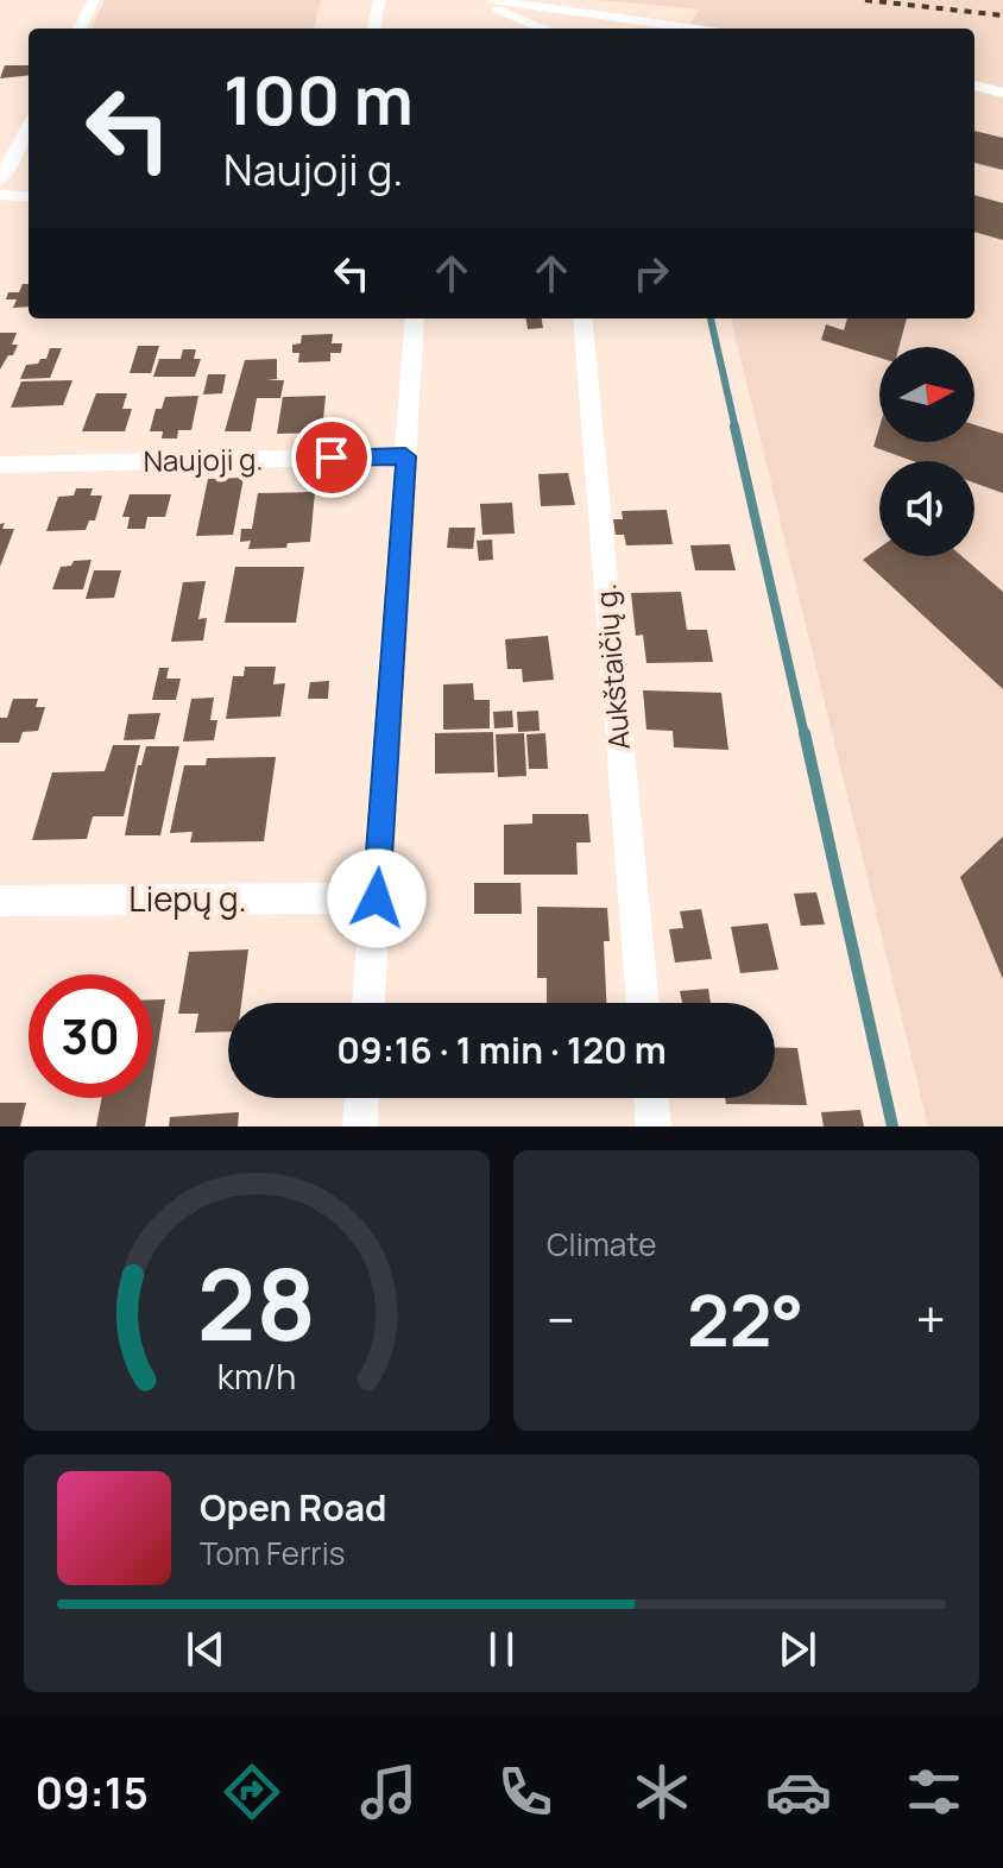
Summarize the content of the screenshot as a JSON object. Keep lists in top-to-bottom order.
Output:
{
  "streets": {
    "street": ["Naujoji g.", "Aukštaičių g.", "Liepų g."]
  },
  "north": "right",
  "page": {
    "turn": ["100 m", "Naujoji g."],
    "limit": "30",
    "trip": "09:16 · 1 min · 120 m",
    "tile": "Climate",
    "heat": ["−", "22°", "+"],
    "song": ["Open Road", "Tom Ferris"],
    "tabs": "09:15",
    "gauge": ["28", "km/h"]
  }
}
